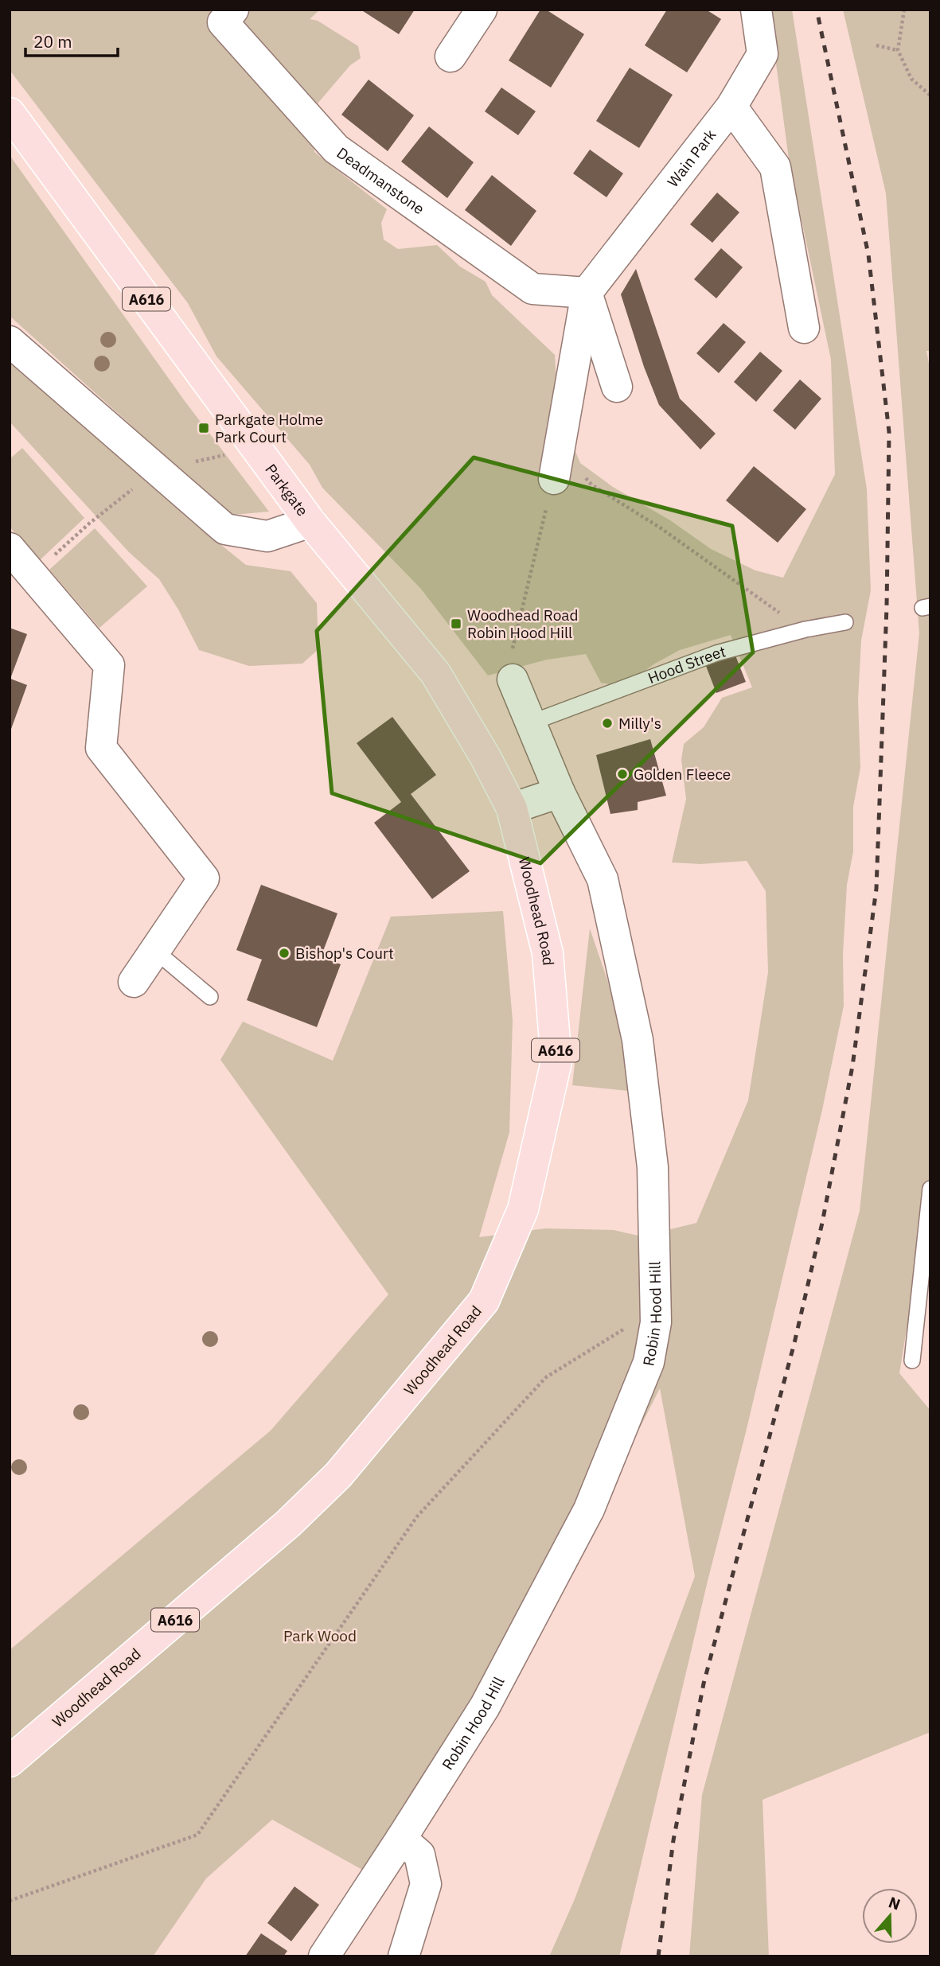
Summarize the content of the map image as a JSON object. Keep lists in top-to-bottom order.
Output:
{
  "streets": {
    "main road": ["A616", "Parkgate", "Woodhead Road"],
    "street": ["Wain Park", "Deadmanstone", "Robin Hood Hill"],
    "lane": ["Hood Street"]
  },
  "crossings": [
    ["Wain Park", "Deadmanstone"],
    ["Parkgate", "Woodhead Road"],
    ["Hood Street", "Robin Hood Hill"]
  ],
  "parks": ["Park Wood"],
  "places": {
    "transit": ["Parkgate Holme Park Court", "Woodhead Road Robin Hood Hill"],
    "other": ["Milly's", "Golden Fleece", "Bishop's Court"]
  },
  "scale_bar": "20 m",
  "north": "top"
}
